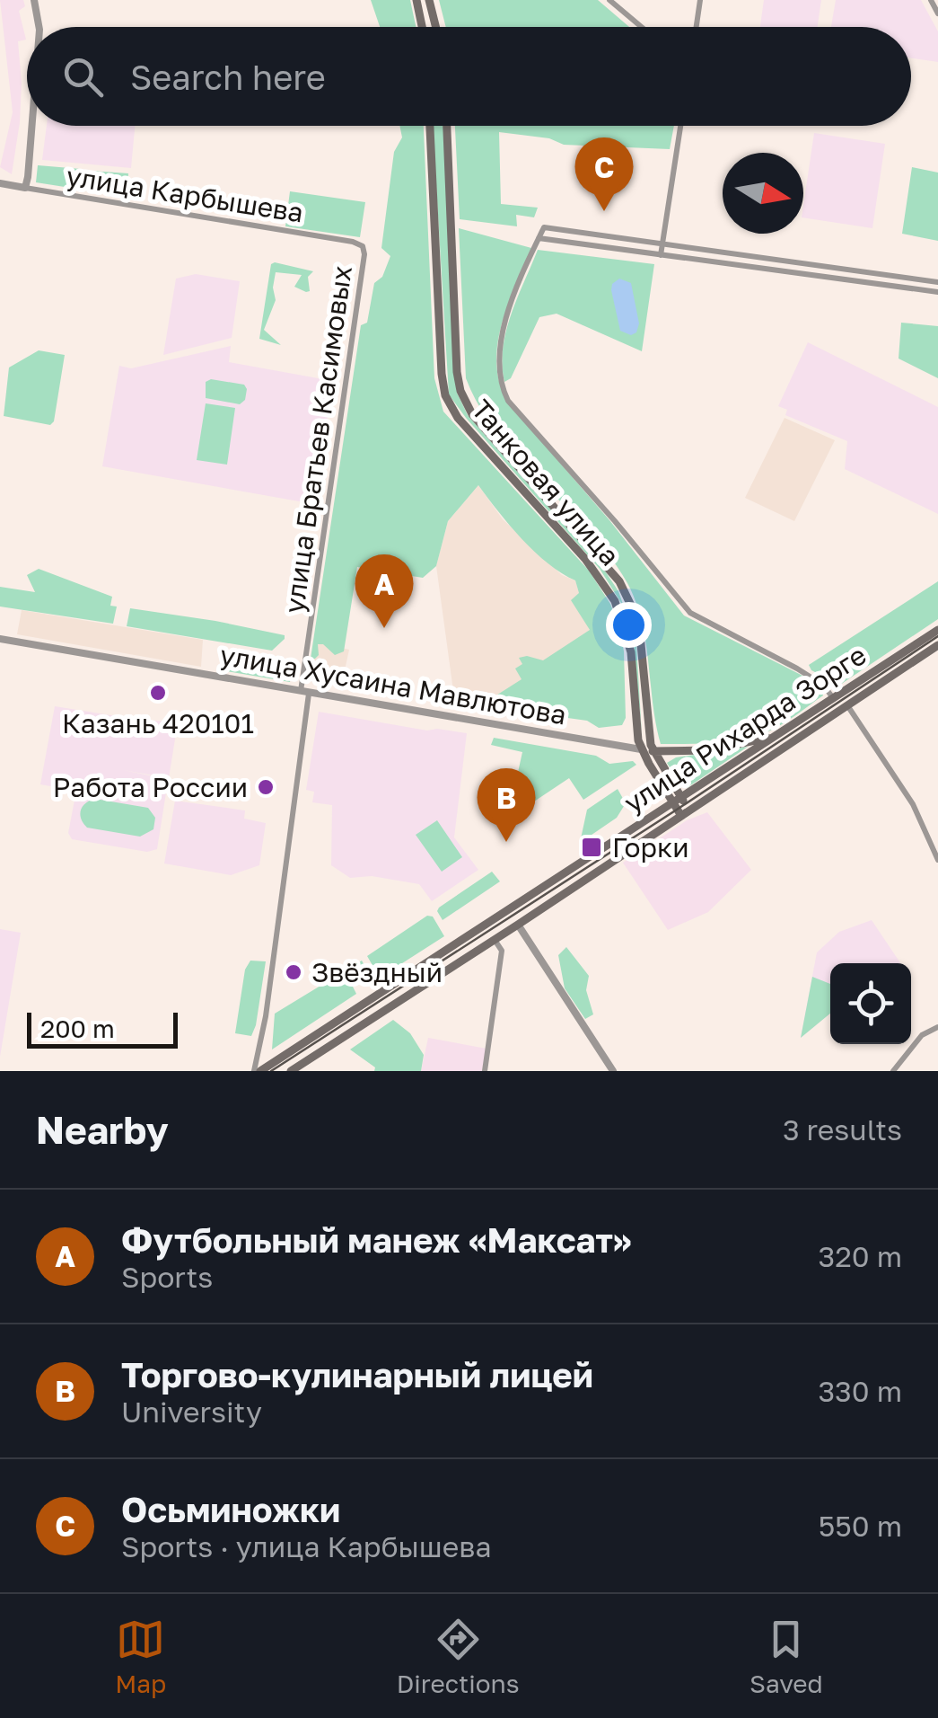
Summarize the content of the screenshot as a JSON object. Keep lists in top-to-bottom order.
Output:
{
  "streets": {
    "main road": ["Танковая улица", "улица Хусаина Мавлютова", "улица Рихарда Зорге"],
    "street": ["улица Карбышева", "улица Братьев Касимовых"]
  },
  "crossings": [
    ["улица Карбышева", "улица Братьев Касимовых"],
    ["улица Братьев Касимовых", "улица Хусаина Мавлютова"],
    ["улица Братьев Касимовых", "улица Рихарда Зорге"],
    ["Танковая улица", "улица Хусаина Мавлютова"],
    ["Танковая улица", "улица Рихарда Зорге"],
    ["улица Хусаина Мавлютова", "улица Рихарда Зорге"]
  ],
  "places": {
    "other": ["Казань 420101", "Работа России", "Звёздный"],
    "transit": ["Горки"]
  },
  "scale_bar": "200 m",
  "north": "right",
  "page": {
    "search": "Search here",
    "pins": ["C", "A", "B"],
    "scale": "200 m",
    "heading": ["Nearby", "3 results"],
    "list": [
      {
        "mark": "A",
        "name": "Футбольный манеж «Максат»",
        "note": "Sports",
        "value": "320 m"
      },
      {
        "mark": "B",
        "name": "Торгово-кулинарный лицей",
        "note": "University",
        "value": "330 m"
      },
      {
        "mark": "C",
        "name": "Осьминожки",
        "note": "Sports · улица Карбышева",
        "value": "550 m"
      }
    ],
    "nav": ["Map", "Directions", "Saved"]
  }
}
